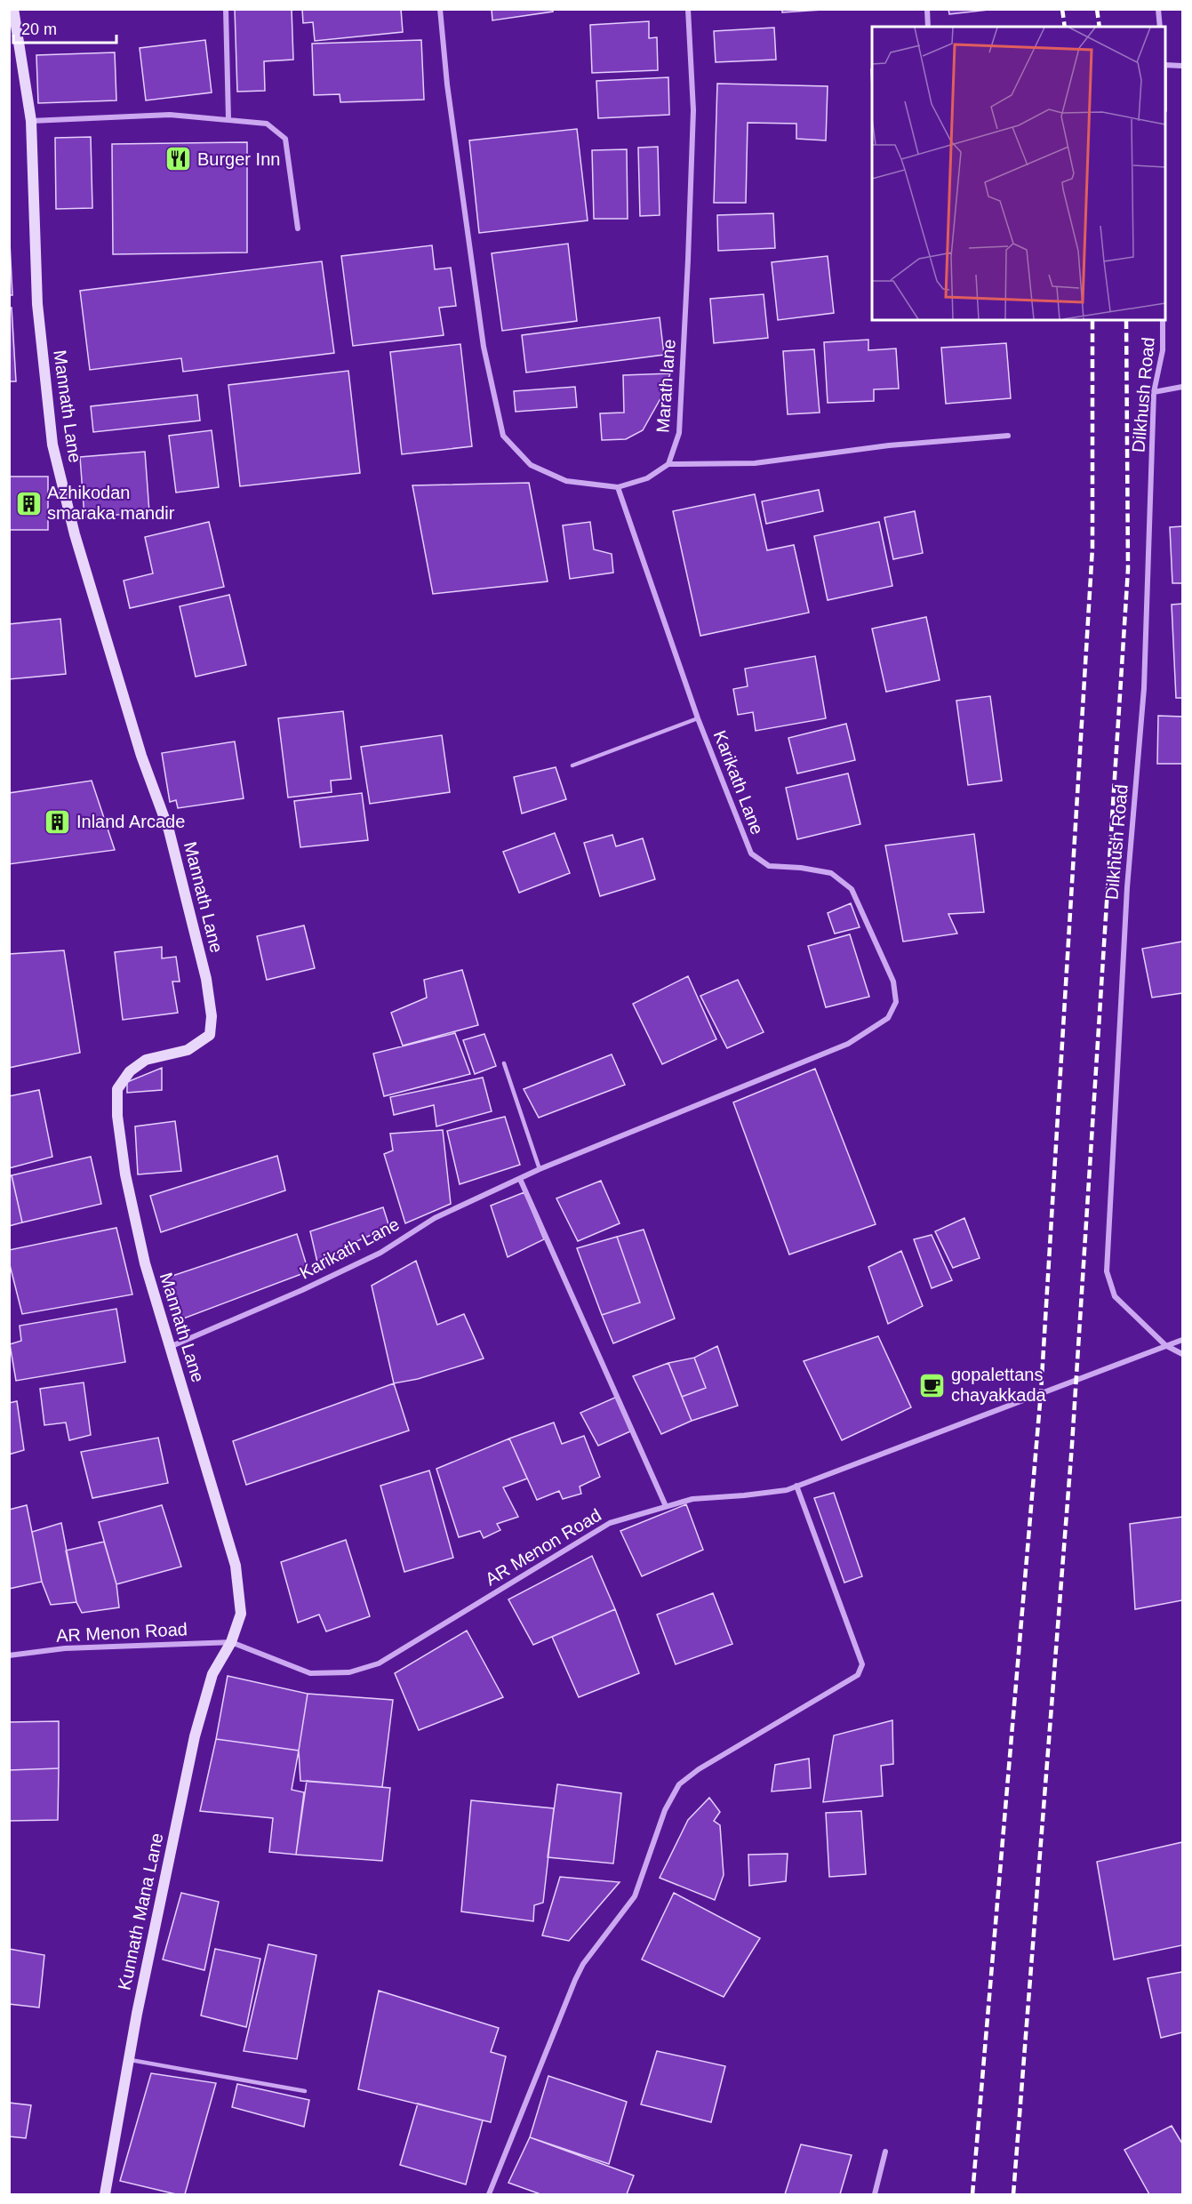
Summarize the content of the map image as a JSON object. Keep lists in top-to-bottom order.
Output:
{
  "streets": {
    "street": [
      "Marath lane",
      "Dilkhush Road",
      "Mannath Lane",
      "Karikath Lane",
      "AR Menon Road",
      "Kunnath Mana Lane"
    ]
  },
  "crossings": [
    ["Dilkhush Road", "AR Menon Road"],
    ["Mannath Lane", "Karikath Lane"],
    ["Mannath Lane", "AR Menon Road"],
    ["Mannath Lane", "Kunnath Mana Lane"],
    ["AR Menon Road", "Kunnath Mana Lane"]
  ],
  "places": {
    "restaurant": ["Burger Inn"],
    "building": ["Azhikodan smaraka mandir", "Inland Arcade"],
    "cafe": ["gopalettans chayakkada"]
  },
  "scale_bar": "20 m"
}
